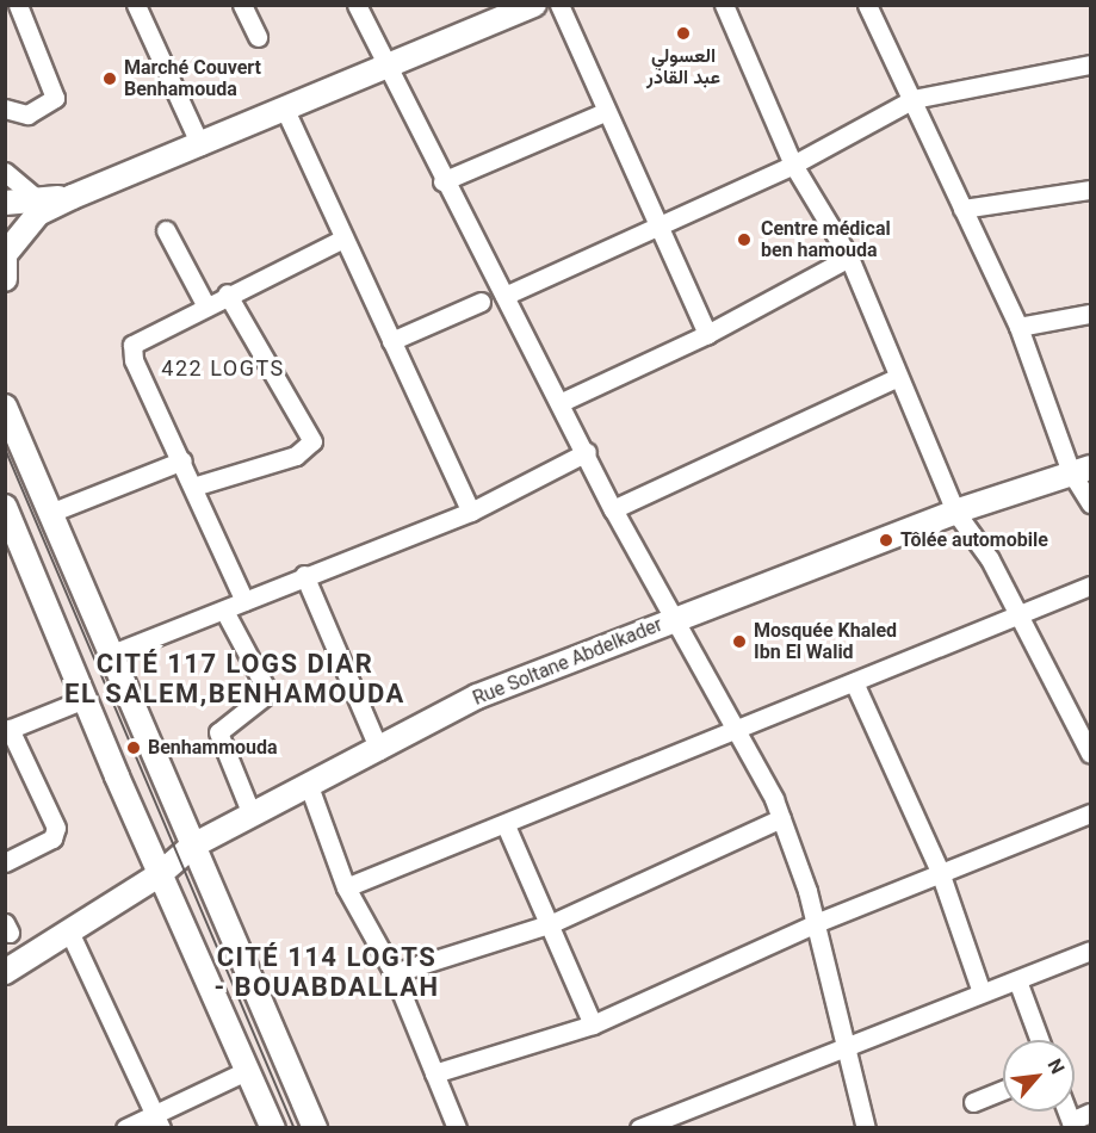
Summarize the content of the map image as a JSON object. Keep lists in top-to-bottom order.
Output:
{
  "streets": {
    "main road": ["Rue Soltane Abdelkader"]
  },
  "districts": ["422 LOGTS", "CITÉ 117 LOGS DIAR EL SALEM,BENHAMOUDA", "CITÉ 114 LOGTS - BOUABDALLAH"],
  "places": [
    "العسولي عبد القادر",
    "Marché Couvert Benhamouda",
    "Centre médical ben hamouda",
    "Tôlée automobile",
    "Mosquée Khaled Ibn El Walid",
    "Benhammouda"
  ],
  "north": "top right"
}
